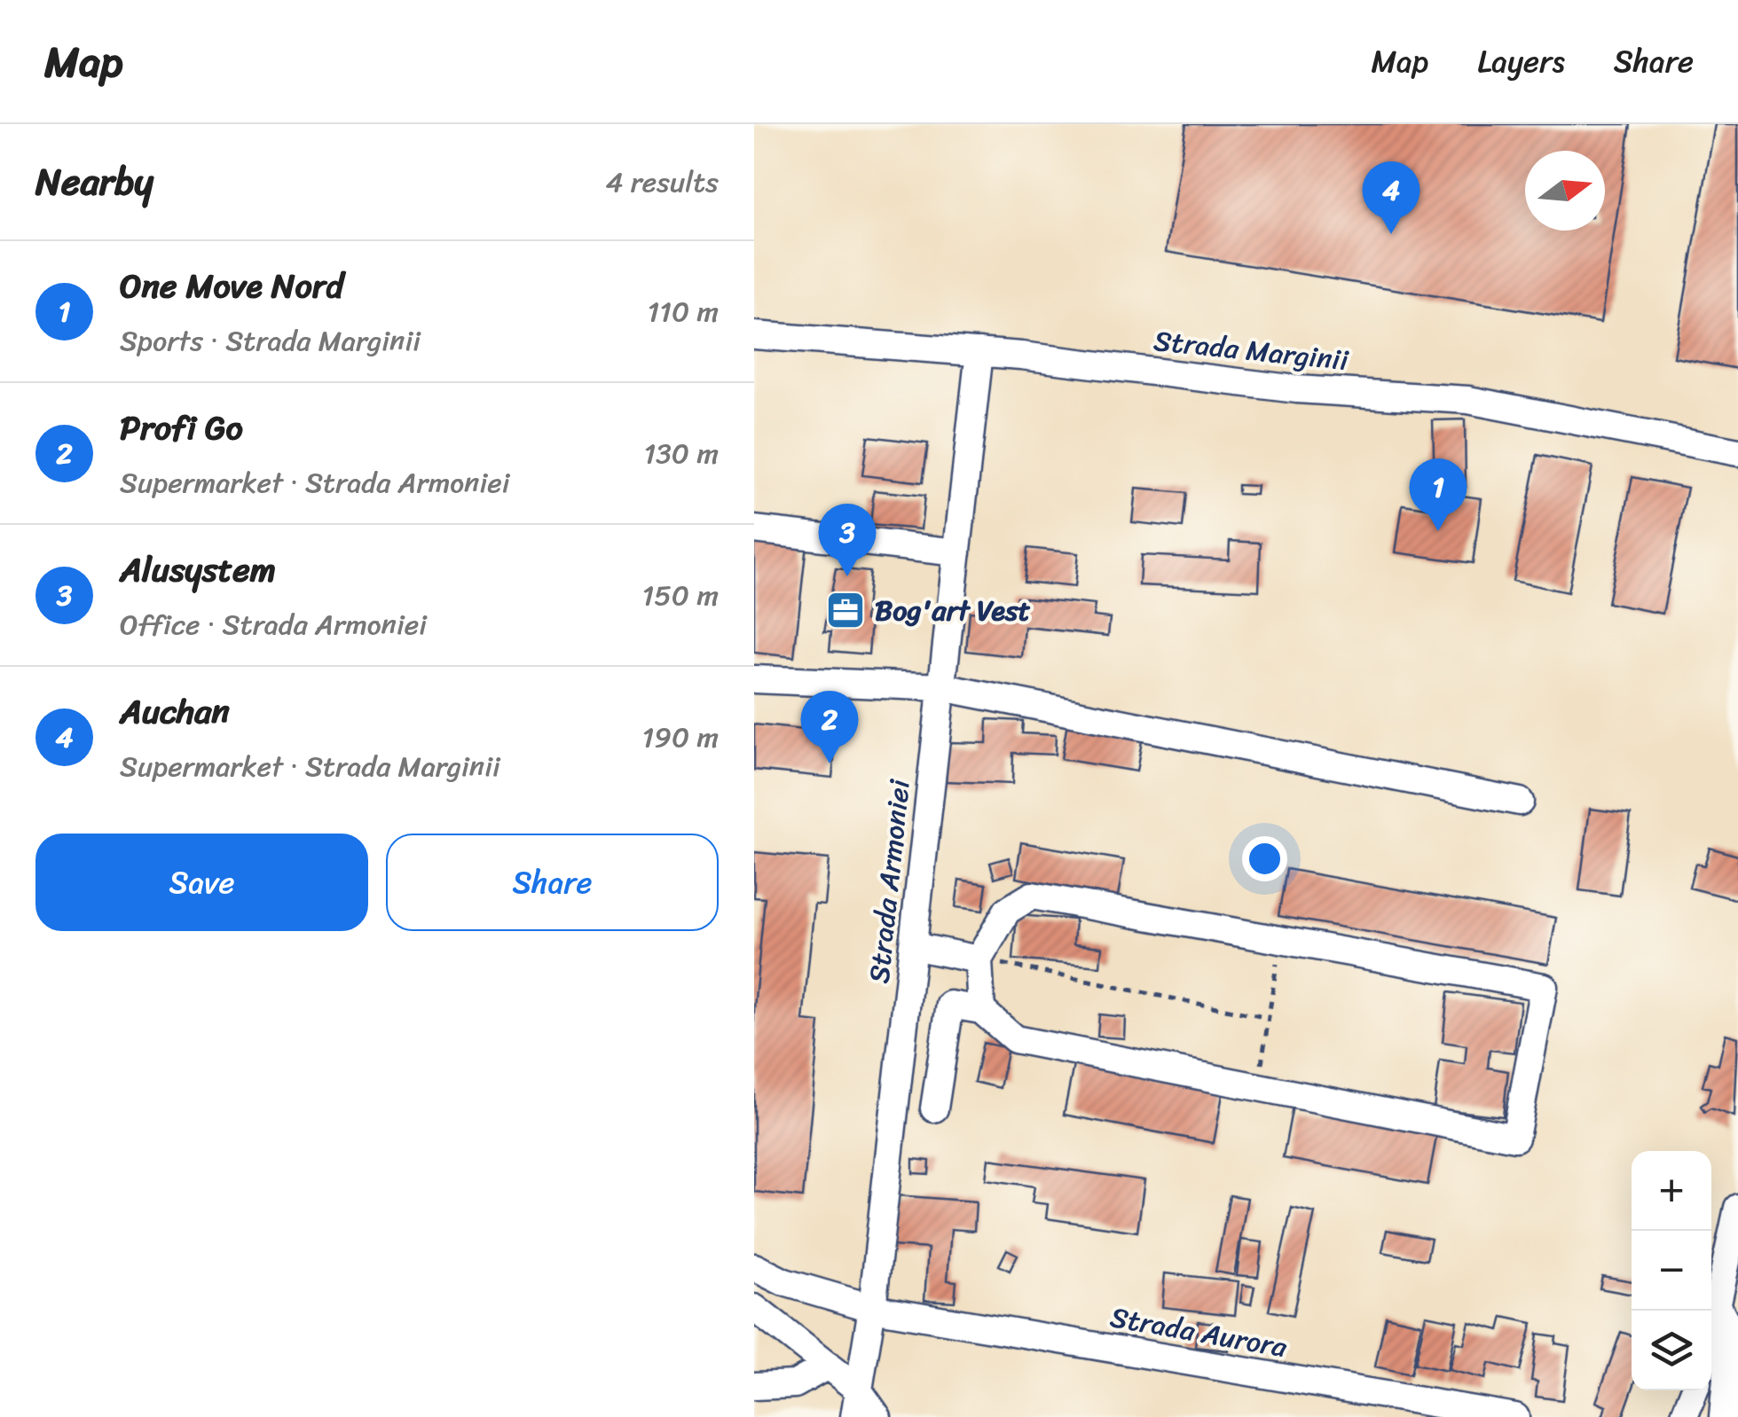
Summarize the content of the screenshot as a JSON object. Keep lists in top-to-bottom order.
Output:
{
  "streets": {
    "street": ["Strada Marginii", "Strada Armoniei", "Strada Aurora"]
  },
  "crossings": [
    ["Strada Marginii", "Strada Armoniei"],
    ["Strada Armoniei", "Strada Aurora"]
  ],
  "places": {
    "office": ["Bog'art Vest"]
  },
  "north": "right",
  "page": {
    "header": "Map",
    "nav": ["Map", "Layers", "Share"],
    "heading": ["Nearby", "4 results"],
    "pins": [
      "4",
      "1",
      "3",
      "2"
    ],
    "list": [
      {
        "mark": "1",
        "name": "One Move Nord",
        "note": "Sports · Strada Marginii",
        "value": "110 m"
      },
      {
        "mark": "2",
        "name": "Profi Go",
        "note": "Supermarket · Strada Armoniei",
        "value": "130 m"
      },
      {
        "mark": "3",
        "name": "Alusystem",
        "note": "Office · Strada Armoniei",
        "value": "150 m"
      },
      {
        "mark": "4",
        "name": "Auchan",
        "note": "Supermarket · Strada Marginii",
        "value": "190 m"
      }
    ],
    "buttons": ["Save", "Share"],
    "map_buttons": ["+", "−"]
  }
}
